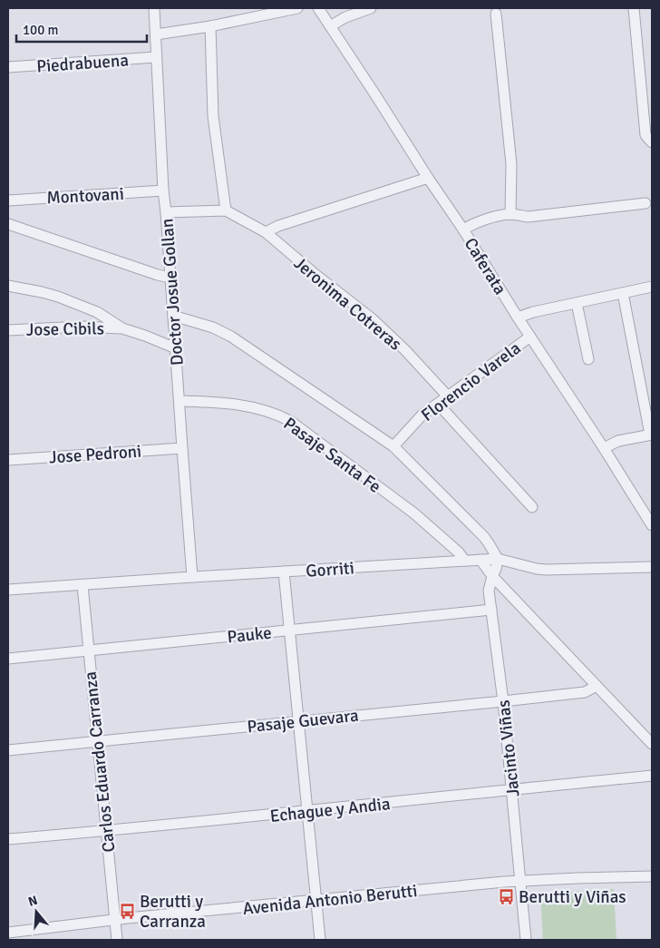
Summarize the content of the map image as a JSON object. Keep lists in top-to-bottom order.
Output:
{
  "streets": {
    "street": [
      "Piedrabuena",
      "Montovani",
      "Caferata",
      "Doctor Josue Gollan",
      "Jeronima Cotreras",
      "Jose Cibils",
      "Florencio Varela",
      "Jose Pedroni",
      "Pasaje Santa Fe",
      "Gorriti",
      "Pauke",
      "Pasaje Guevara",
      "Jacinto Viñas",
      "Carlos Eduardo Carranza",
      "Echague y Andia",
      "Avenida Antonio Berutti"
    ]
  },
  "crossings": [
    ["Piedrabuena", "Doctor Josue Gollan"],
    ["Montovani", "Doctor Josue Gollan"],
    ["Caferata", "Florencio Varela"],
    ["Doctor Josue Gollan", "Jose Pedroni"],
    ["Doctor Josue Gollan", "Pasaje Santa Fe"],
    ["Doctor Josue Gollan", "Gorriti"],
    ["Jeronima Cotreras", "Florencio Varela"],
    ["Pasaje Santa Fe", "Gorriti"],
    ["Gorriti", "Jacinto Viñas"],
    ["Gorriti", "Carlos Eduardo Carranza"],
    ["Pauke", "Jacinto Viñas"],
    ["Pauke", "Carlos Eduardo Carranza"],
    ["Pasaje Guevara", "Jacinto Viñas"],
    ["Pasaje Guevara", "Carlos Eduardo Carranza"],
    ["Jacinto Viñas", "Echague y Andia"],
    ["Jacinto Viñas", "Avenida Antonio Berutti"],
    ["Carlos Eduardo Carranza", "Echague y Andia"],
    ["Carlos Eduardo Carranza", "Avenida Antonio Berutti"]
  ],
  "places": {
    "bus stop": ["Berutti y Viñas", "Berutti y Carranza"]
  },
  "scale_bar": "100 m",
  "north": "top"
}
